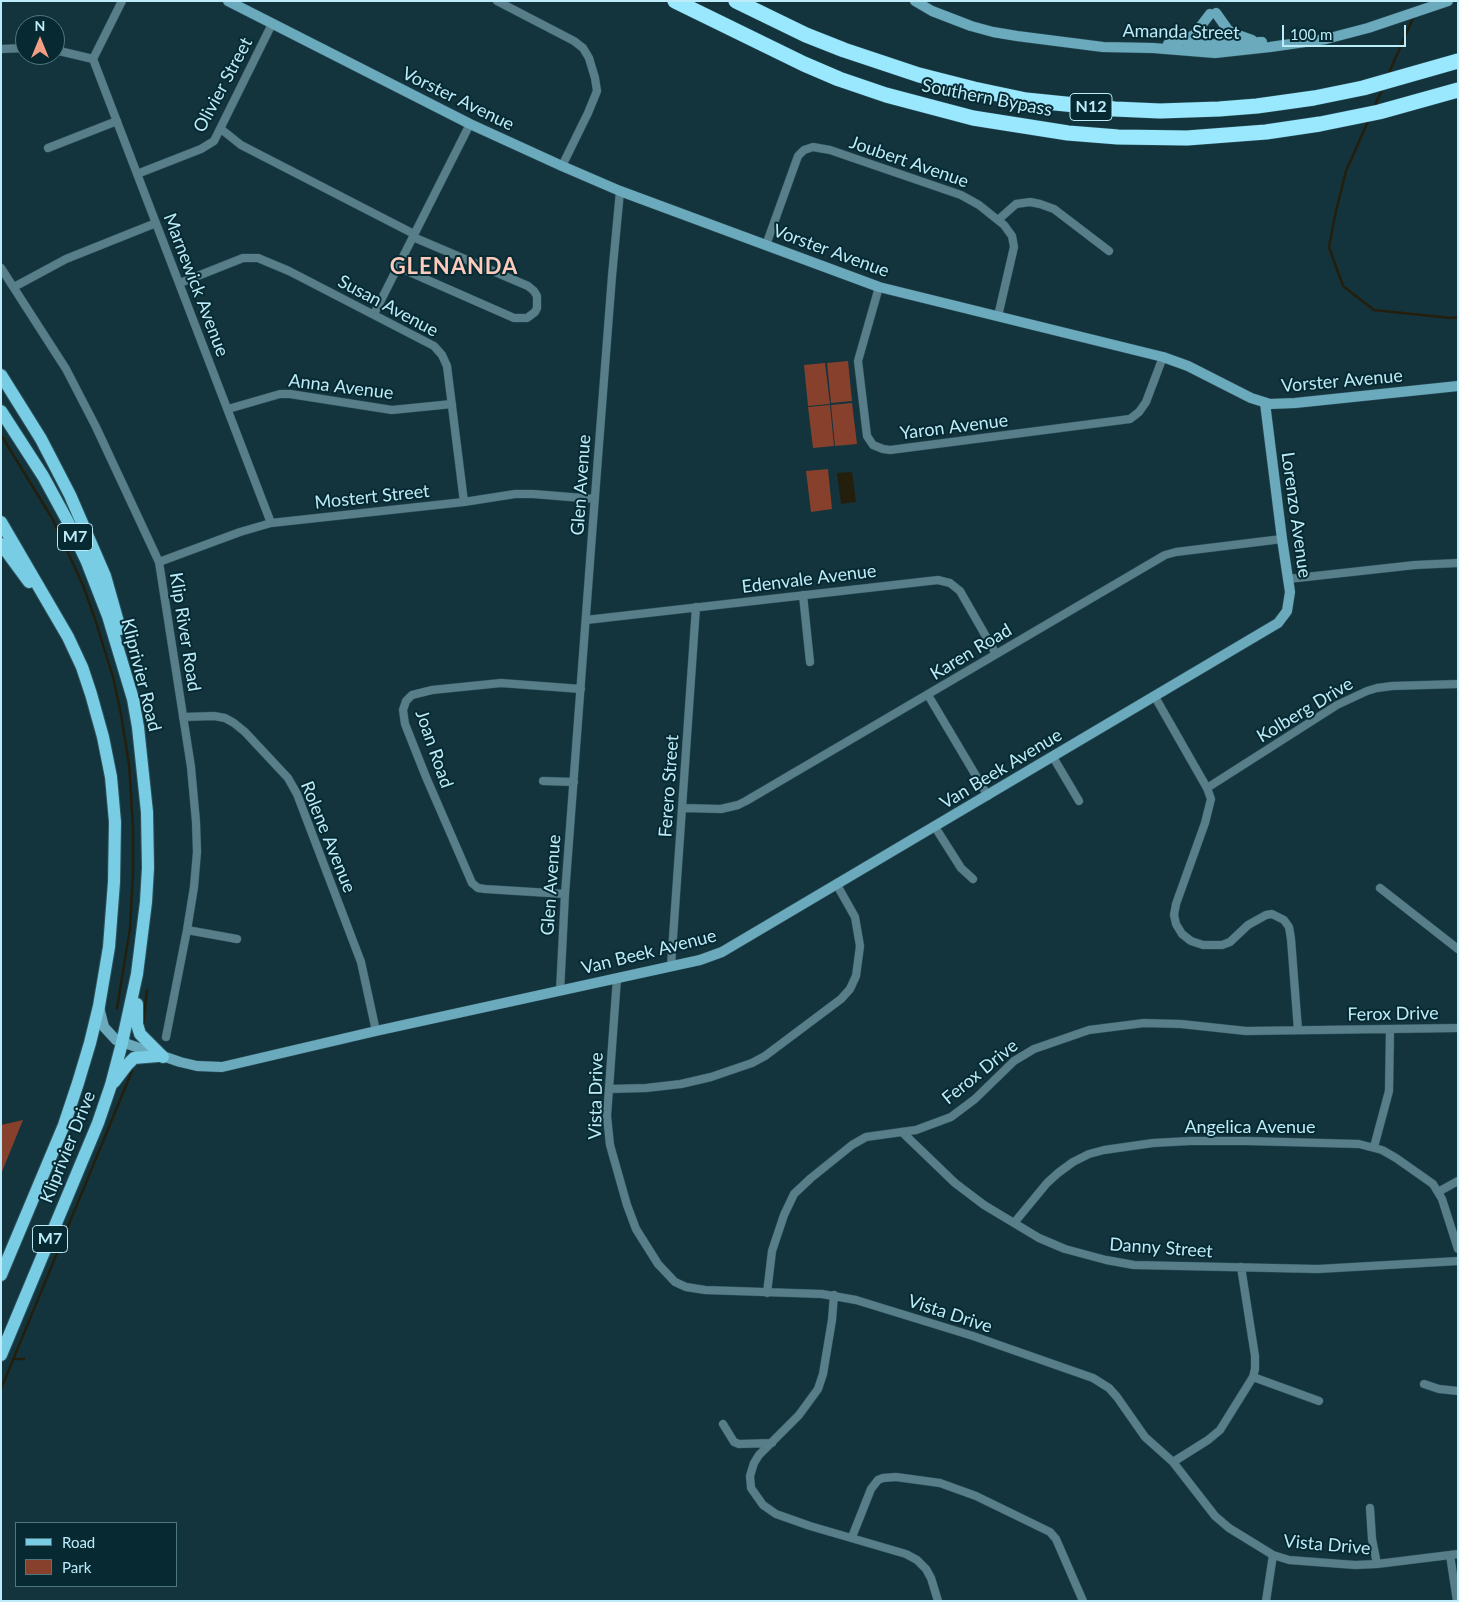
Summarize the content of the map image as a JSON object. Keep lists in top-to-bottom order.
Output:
{
  "streets": {
    "highway": ["Southern Bypass", "N12"],
    "main road": ["M7", "Kliprivier Road", "Kliprivier Drive"],
    "street": [
      "Amanda Street",
      "Olivier Street",
      "Vorster Avenue",
      "Joubert Avenue",
      "Marnewick Avenue",
      "Susan Avenue",
      "Anna Avenue",
      "Yaron Avenue",
      "Glen Avenue",
      "Mostert Street",
      "Lorenzo Avenue",
      "Edenvale Avenue",
      "Klip River Road",
      "Karen Road",
      "Kolberg Drive",
      "Joan Road",
      "Van Beek Avenue",
      "Ferero Street",
      "Rolene Avenue",
      "Ferox Drive",
      "Vista Drive",
      "Angelica Avenue",
      "Danny Street"
    ]
  },
  "crossings": [
    ["Olivier Street", "Vorster Avenue"],
    ["Olivier Street", "Marnewick Avenue"],
    ["Vorster Avenue", "Joubert Avenue"],
    ["Vorster Avenue", "Yaron Avenue"],
    ["Vorster Avenue", "Glen Avenue"],
    ["Vorster Avenue", "Lorenzo Avenue"],
    ["Marnewick Avenue", "Susan Avenue"],
    ["Marnewick Avenue", "Anna Avenue"],
    ["Marnewick Avenue", "Mostert Street"],
    ["Susan Avenue", "Anna Avenue"],
    ["Susan Avenue", "Mostert Street"],
    ["Glen Avenue", "Mostert Street"],
    ["Glen Avenue", "Edenvale Avenue"],
    ["Glen Avenue", "Joan Road"],
    ["Glen Avenue", "Van Beek Avenue"],
    ["Mostert Street", "Klip River Road"],
    ["Lorenzo Avenue", "Karen Road"],
    ["Lorenzo Avenue", "Van Beek Avenue"],
    ["M7", "Van Beek Avenue"],
    ["M7", "Kliprivier Drive"],
    ["Edenvale Avenue", "Karen Road"],
    ["Edenvale Avenue", "Ferero Street"],
    ["Klip River Road", "Rolene Avenue"],
    ["Karen Road", "Ferero Street"],
    ["Kliprivier Road", "Kliprivier Drive"],
    ["Van Beek Avenue", "Ferero Street"],
    ["Van Beek Avenue", "Rolene Avenue"],
    ["Van Beek Avenue", "Vista Drive"],
    ["Van Beek Avenue", "Kliprivier Drive"],
    ["Ferox Drive", "Vista Drive"],
    ["Ferox Drive", "Danny Street"],
    ["Angelica Avenue", "Danny Street"]
  ],
  "districts": ["GLENANDA"],
  "legend": ["Road", "Park"],
  "scale_bar": "100 m",
  "north": "top"
}
